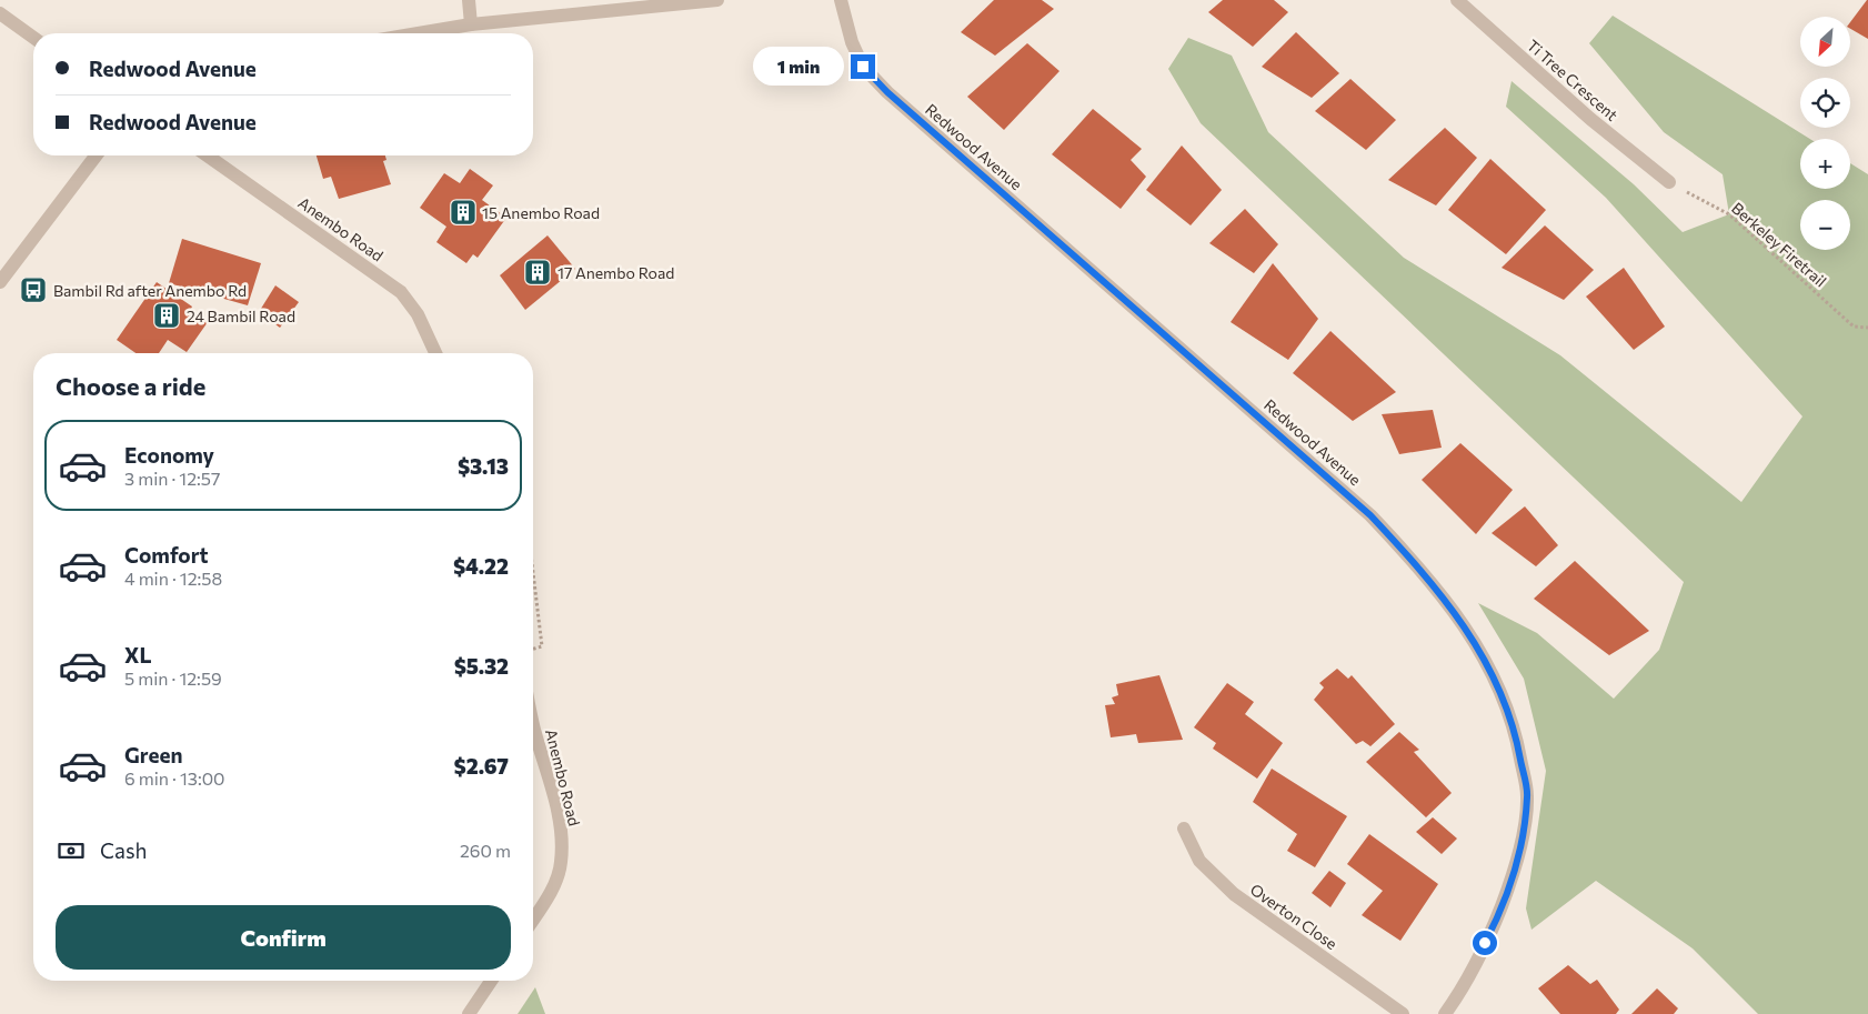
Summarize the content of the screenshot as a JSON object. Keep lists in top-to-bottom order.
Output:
{
  "streets": {
    "street": [
      "Ti Tree Crescent",
      "Redwood Avenue",
      "Anembo Road",
      "Overton Close"
    ],
    "path": ["Berkeley Firetrail"]
  },
  "crossings": [
    ["Ti Tree Crescent", "Berkeley Firetrail"]
  ],
  "places": {
    "building": ["15 Anembo Road", "17 Anembo Road", "24 Bambil Road"],
    "bus stop": ["Bambil Rd after Anembo Rd"]
  },
  "north": "bottom left",
  "page": {
    "map_buttons": ["+", "−"],
    "banner": ["Redwood Avenue", "Redwood Avenue"],
    "bubble": "1 min",
    "heading": "Choose a ride",
    "list": [
      {
        "name": "Economy",
        "note": "3 min · 12:57",
        "value": "$3.13"
      },
      {
        "name": "Comfort",
        "note": "4 min · 12:58",
        "value": "$4.22"
      },
      {
        "name": "XL",
        "note": "5 min · 12:59",
        "value": "$5.32"
      },
      {
        "name": "Green",
        "note": "6 min · 13:00",
        "value": "$2.67"
      }
    ],
    "pay": ["Cash", "260 m"],
    "buttons": "Confirm"
  }
}
